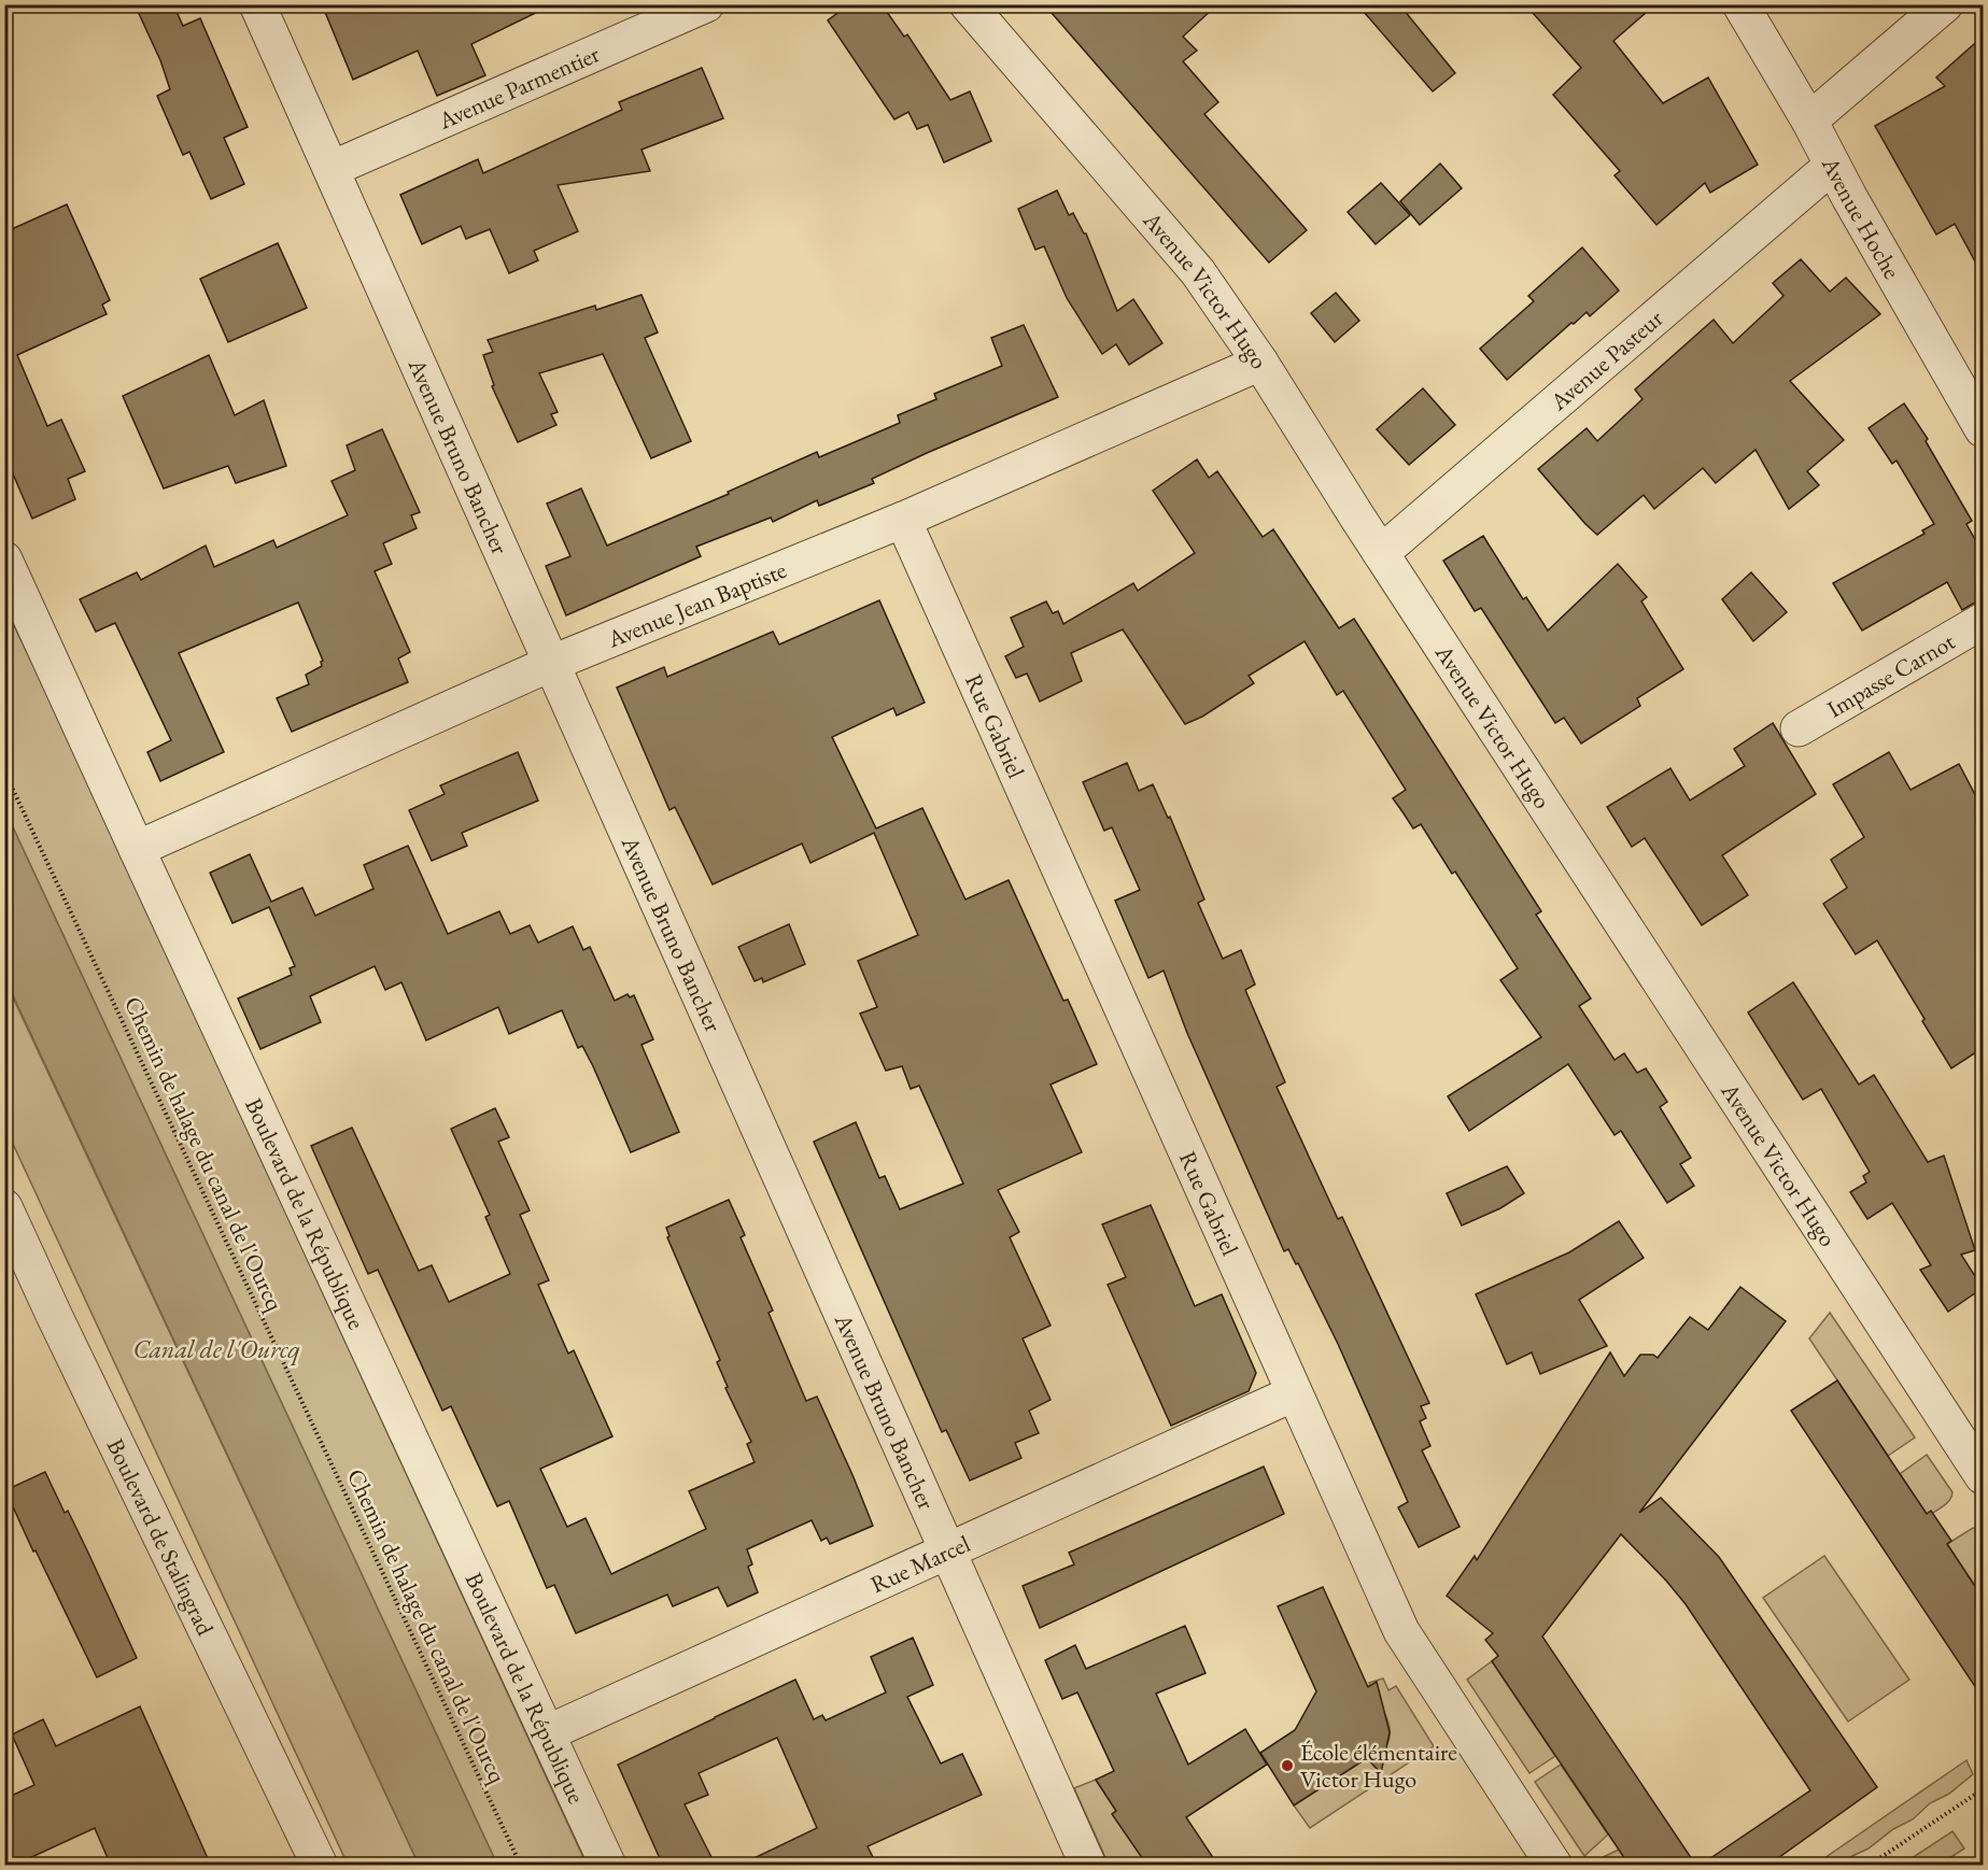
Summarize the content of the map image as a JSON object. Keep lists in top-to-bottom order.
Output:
{
  "streets": {
    "street": [
      "Avenue Parmentier",
      "Avenue Hoche",
      "Avenue Victor Hugo",
      "Avenue Pasteur",
      "Avenue Bruno Bancher",
      "Avenue Jean Baptiste",
      "Impasse Carnot",
      "Rue Gabriel",
      "Boulevard de la République",
      "Boulevard de Stalingrad",
      "Rue Marcel"
    ],
    "path": ["Chemin de halage du canal de l'Ourcq"]
  },
  "crossings": [
    ["Avenue Parmentier", "Avenue Bruno Bancher"],
    ["Avenue Hoche", "Avenue Pasteur"],
    ["Avenue Victor Hugo", "Avenue Pasteur"],
    ["Avenue Victor Hugo", "Avenue Jean Baptiste"],
    ["Avenue Bruno Bancher", "Avenue Jean Baptiste"],
    ["Avenue Bruno Bancher", "Rue Marcel"],
    ["Avenue Jean Baptiste", "Rue Gabriel"],
    ["Avenue Jean Baptiste", "Boulevard de la République"],
    ["Rue Gabriel", "Rue Marcel"],
    ["Boulevard de la République", "Rue Marcel"]
  ],
  "water": ["Canal de l'Ourcq"],
  "places": ["École élémentaire Victor Hugo"]
}
